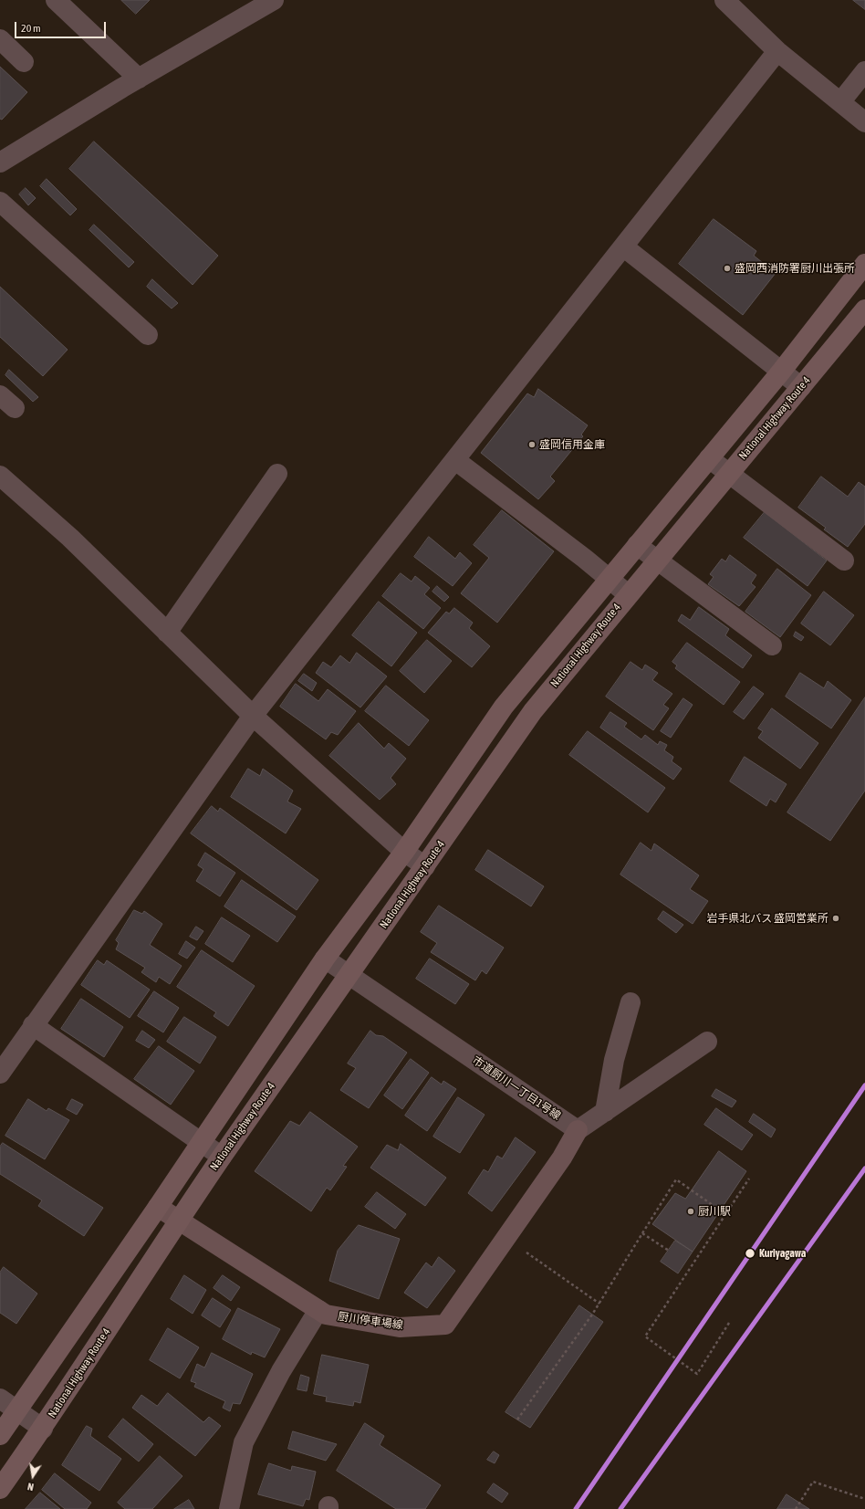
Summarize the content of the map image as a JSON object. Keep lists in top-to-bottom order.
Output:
{
  "streets": {
    "highway": ["National Highway Route 4"],
    "main road": ["厨川停車場線"],
    "street": ["市道厨川一丁目1号線"]
  },
  "crossings": [
    ["National Highway Route 4", "市道厨川一丁目1号線"],
    ["National Highway Route 4", "厨川停車場線"],
    ["市道厨川一丁目1号線", "厨川停車場線"]
  ],
  "places": [
    "盛岡西消防署厨川出張所",
    "盛岡信用金庫",
    "岩手県北バス 盛岡営業所",
    "厨川駅",
    "Kuriyagawa"
  ],
  "scale_bar": "20 m",
  "north": "bottom"
}
